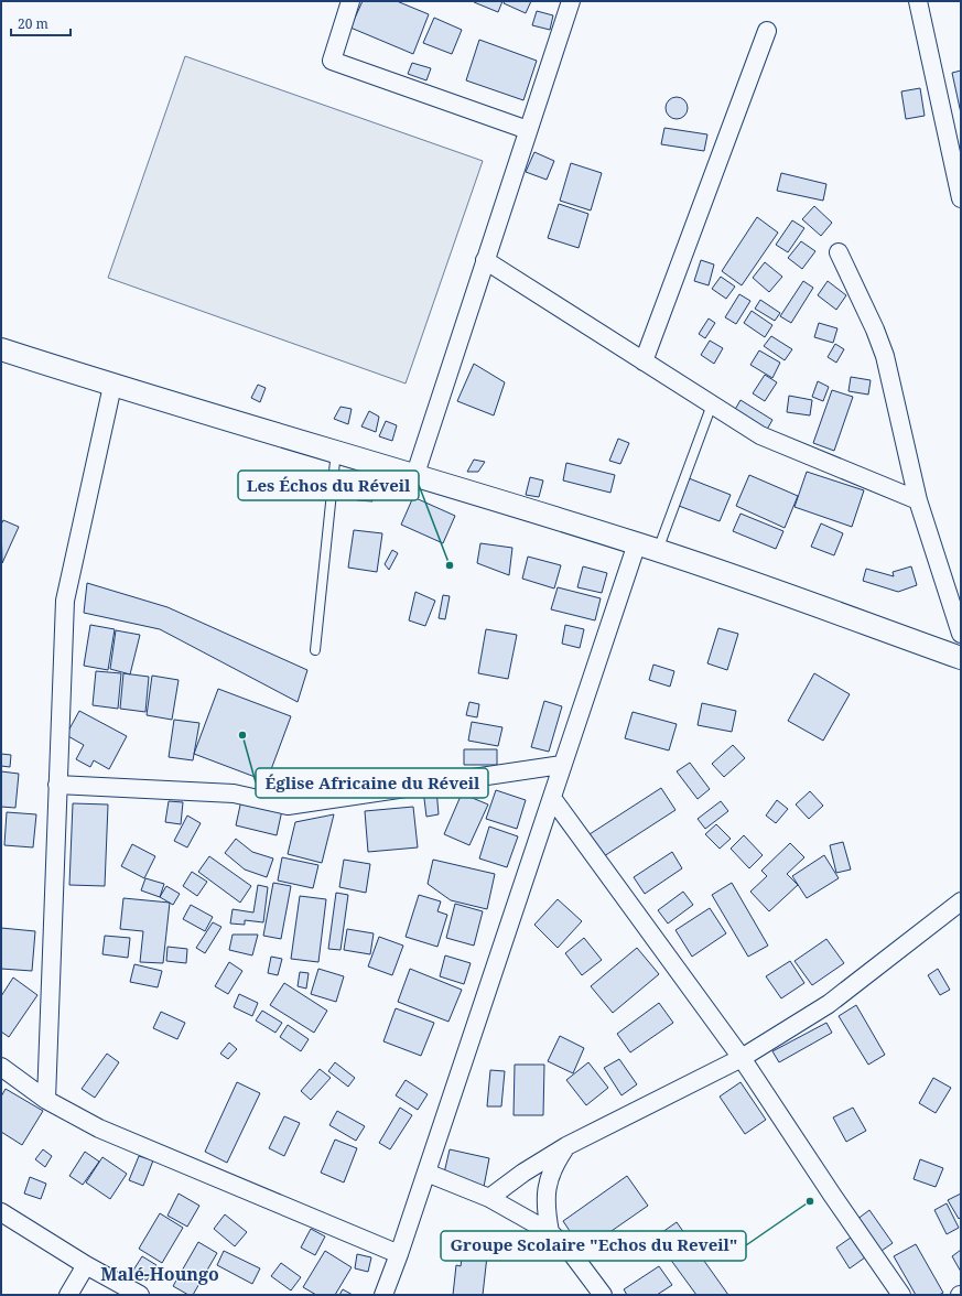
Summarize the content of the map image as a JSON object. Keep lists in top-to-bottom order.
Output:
{
  "districts": ["Malé-Houngo"],
  "places": ["Les Échos du Réveil", "Église Africaine du Réveil", "Groupe Scolaire \"Echos du Reveil\""],
  "scale_bar": "20 m"
}
